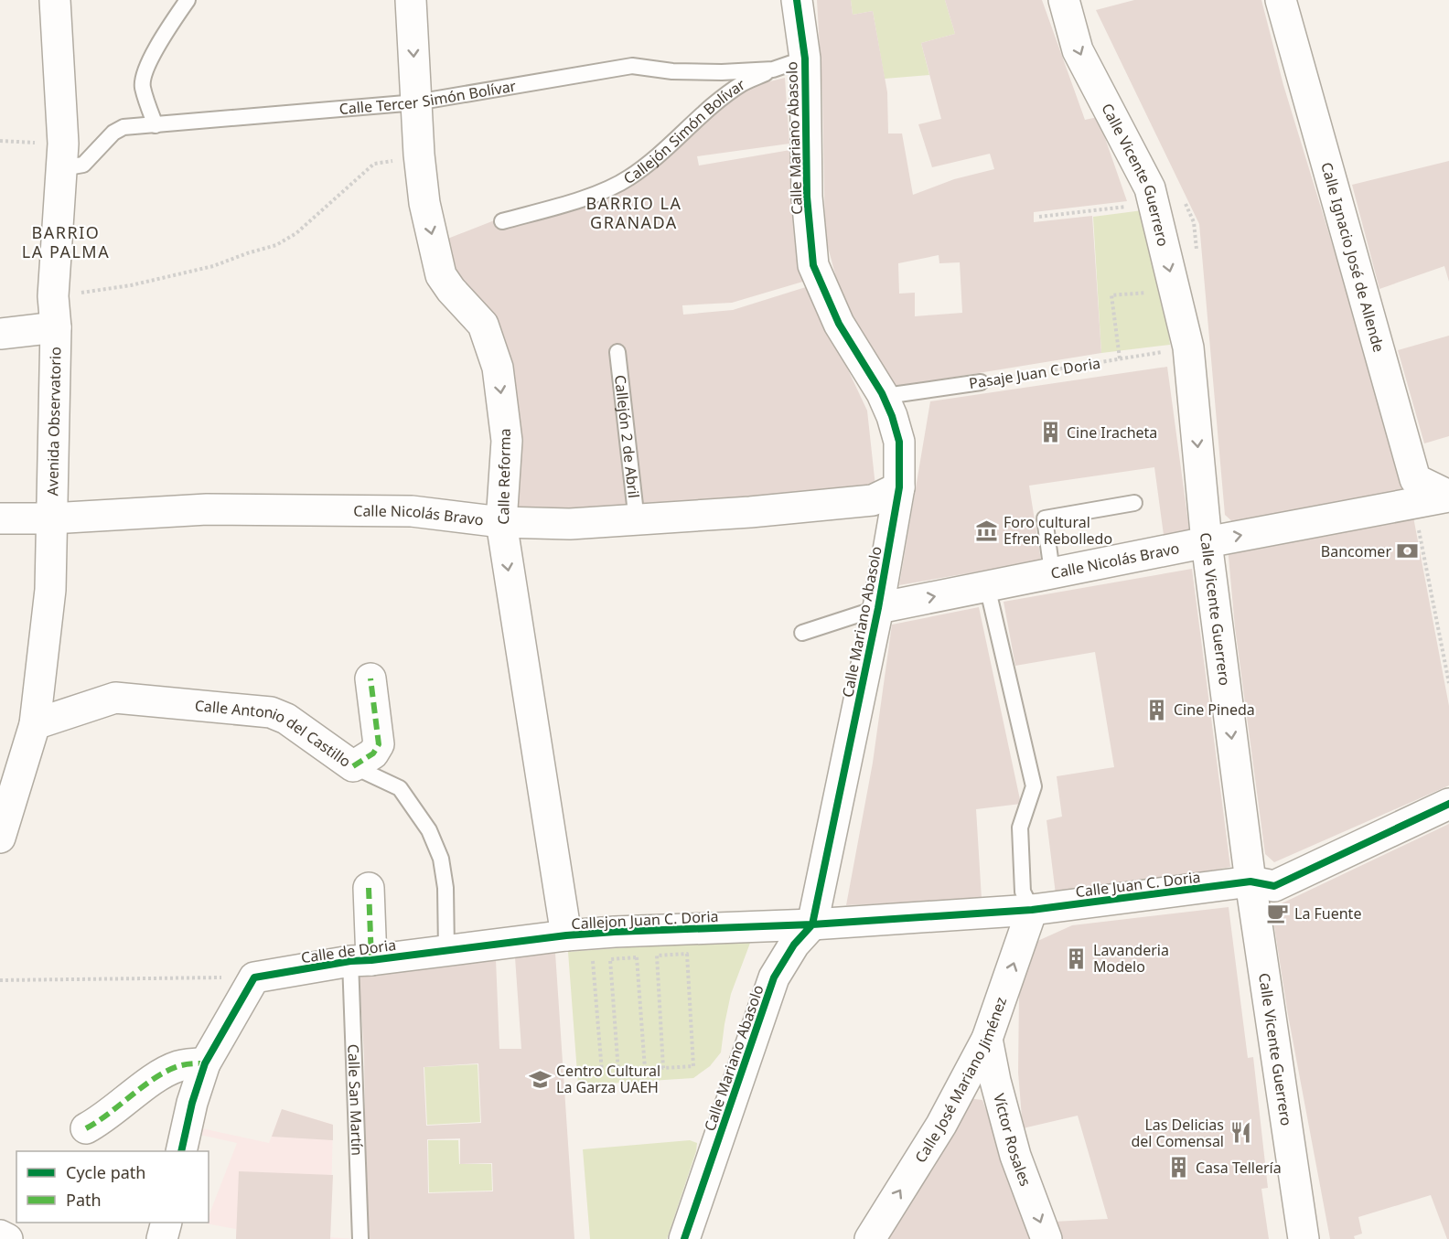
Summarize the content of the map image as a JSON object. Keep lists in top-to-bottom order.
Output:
{
  "streets": {
    "street": [
      "Calle Mariano Abasolo",
      "Calle Vicente Guerrero",
      "Calle Ignacio José de Allende",
      "Avenida Observatorio",
      "Calle Reforma",
      "Calle Nicolás Bravo",
      "Calle Antonio del Castillo",
      "Calle Juan C. Doria",
      "Callejon Juan C. Doria",
      "Calle de Doria",
      "Calle José Mariano Jiménez",
      "Víctor Rosales"
    ],
    "lane": [
      "Calle Tercer Simón Bolívar",
      "Callejón Simón Bolívar",
      "Pasaje Juan C Doria",
      "Callejón 2 de Abril",
      "Calle San Martín"
    ]
  },
  "crossings": [
    ["Calle Tercer Simón Bolívar", "Callejón Simón Bolívar"],
    ["Calle Tercer Simón Bolívar", "Calle Mariano Abasolo"],
    ["Calle Tercer Simón Bolívar", "Avenida Observatorio"],
    ["Calle Tercer Simón Bolívar", "Calle Reforma"],
    ["Calle Mariano Abasolo", "Pasaje Juan C Doria"],
    ["Calle Mariano Abasolo", "Calle Nicolás Bravo"],
    ["Calle Mariano Abasolo", "Calle Juan C. Doria"],
    ["Calle Mariano Abasolo", "Callejon Juan C. Doria"],
    ["Calle Vicente Guerrero", "Pasaje Juan C Doria"],
    ["Calle Vicente Guerrero", "Calle Nicolás Bravo"],
    ["Calle Vicente Guerrero", "Calle Juan C. Doria"],
    ["Calle Ignacio José de Allende", "Calle Nicolás Bravo"],
    ["Avenida Observatorio", "Calle Nicolás Bravo"],
    ["Avenida Observatorio", "Calle Antonio del Castillo"],
    ["Callejón 2 de Abril", "Calle Nicolás Bravo"],
    ["Calle Reforma", "Calle Nicolás Bravo"],
    ["Calle Reforma", "Callejon Juan C. Doria"],
    ["Calle Antonio del Castillo", "Callejon Juan C. Doria"],
    ["Calle Antonio del Castillo", "Calle de Doria"],
    ["Calle Juan C. Doria", "Callejon Juan C. Doria"],
    ["Calle Juan C. Doria", "Calle José Mariano Jiménez"],
    ["Callejon Juan C. Doria", "Calle de Doria"],
    ["Calle de Doria", "Calle San Martín"],
    ["Calle José Mariano Jiménez", "Víctor Rosales"]
  ],
  "one_way": [
    "Calle Vicente Guerrero",
    "Calle Reforma",
    "Calle José Mariano Jiménez",
    "Víctor Rosales"
  ],
  "districts": ["BARRIO LA GRANADA", "BARRIO LA PALMA"],
  "places": {
    "building": [
      "Cine Iracheta",
      "Cine Pineda",
      "Lavanderia Modelo",
      "Casa Tellería"
    ],
    "museum": ["Foro cultural Efren Rebolledo"],
    "bank": ["Bancomer"],
    "cafe": ["La Fuente"],
    "school or university": ["Centro Cultural La Garza UAEH"],
    "restaurant": ["Las Delicias del Comensal"]
  },
  "legend": ["Cycle path", "Path"]
}
